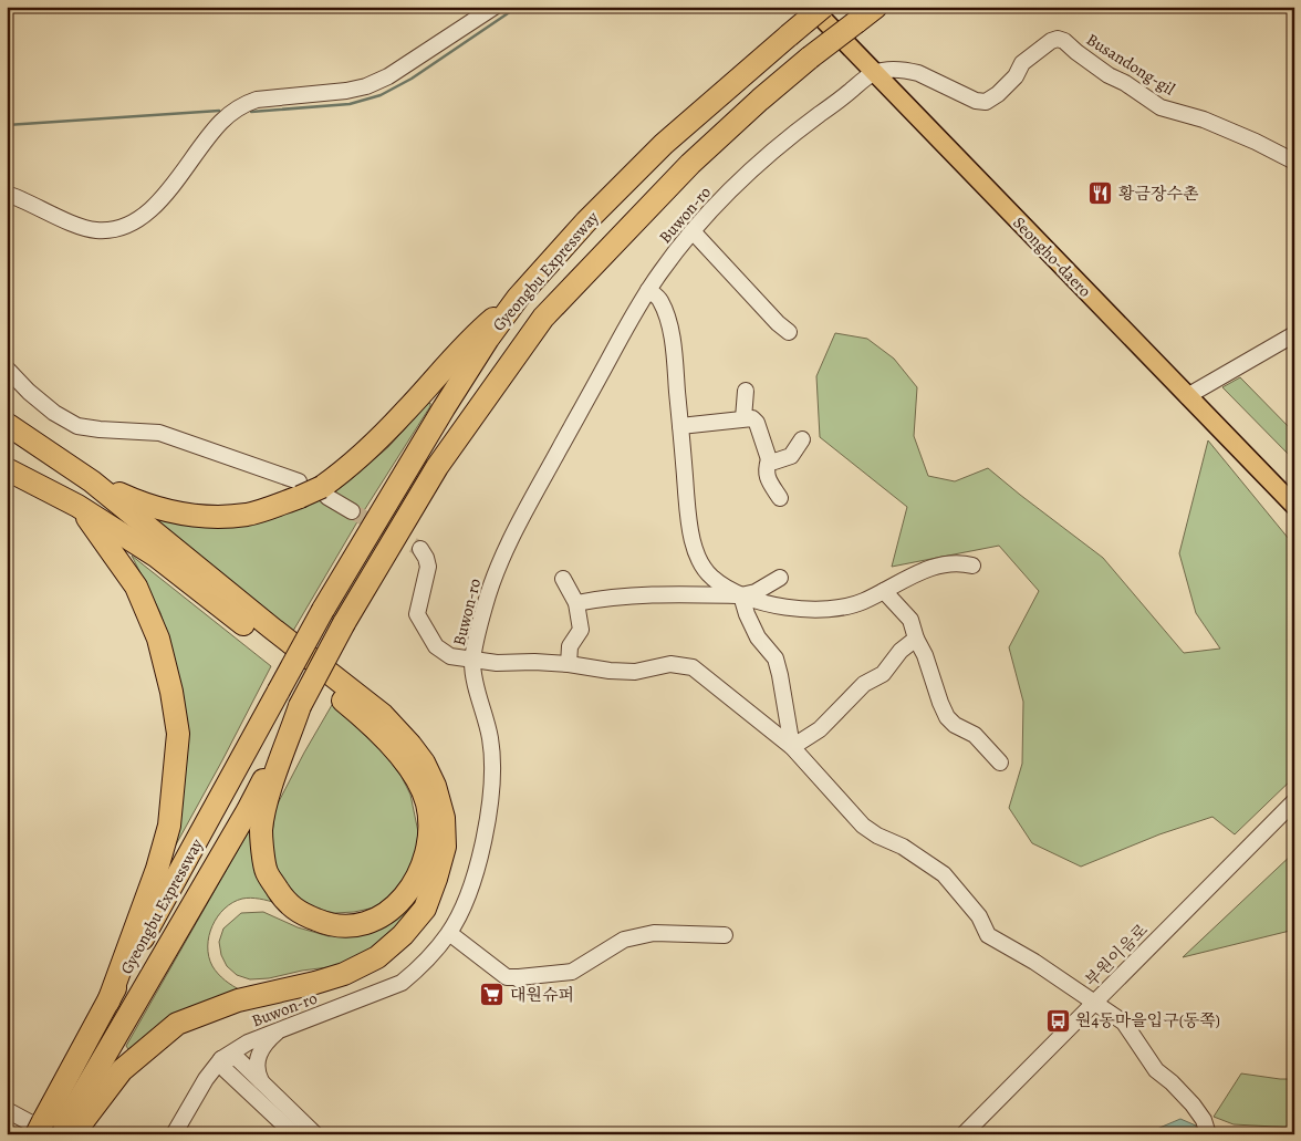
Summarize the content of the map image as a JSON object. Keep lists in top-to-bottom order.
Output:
{
  "streets": {
    "highway": ["Gyeongbu Expressway"],
    "main road": ["Seongho-daero"],
    "street": ["Busandong-gil", "Buwon-ro", "부원이음로"]
  },
  "crossings": [
    ["Busandong-gil", "Buwon-ro"],
    ["Busandong-gil", "Seongho-daero"],
    ["Buwon-ro", "Seongho-daero"]
  ],
  "places": {
    "restaurant": ["황금장수촌"],
    "supermarket": ["대원슈퍼"],
    "bus stop": ["원4동마을입구(동쪽)"]
  }
}
